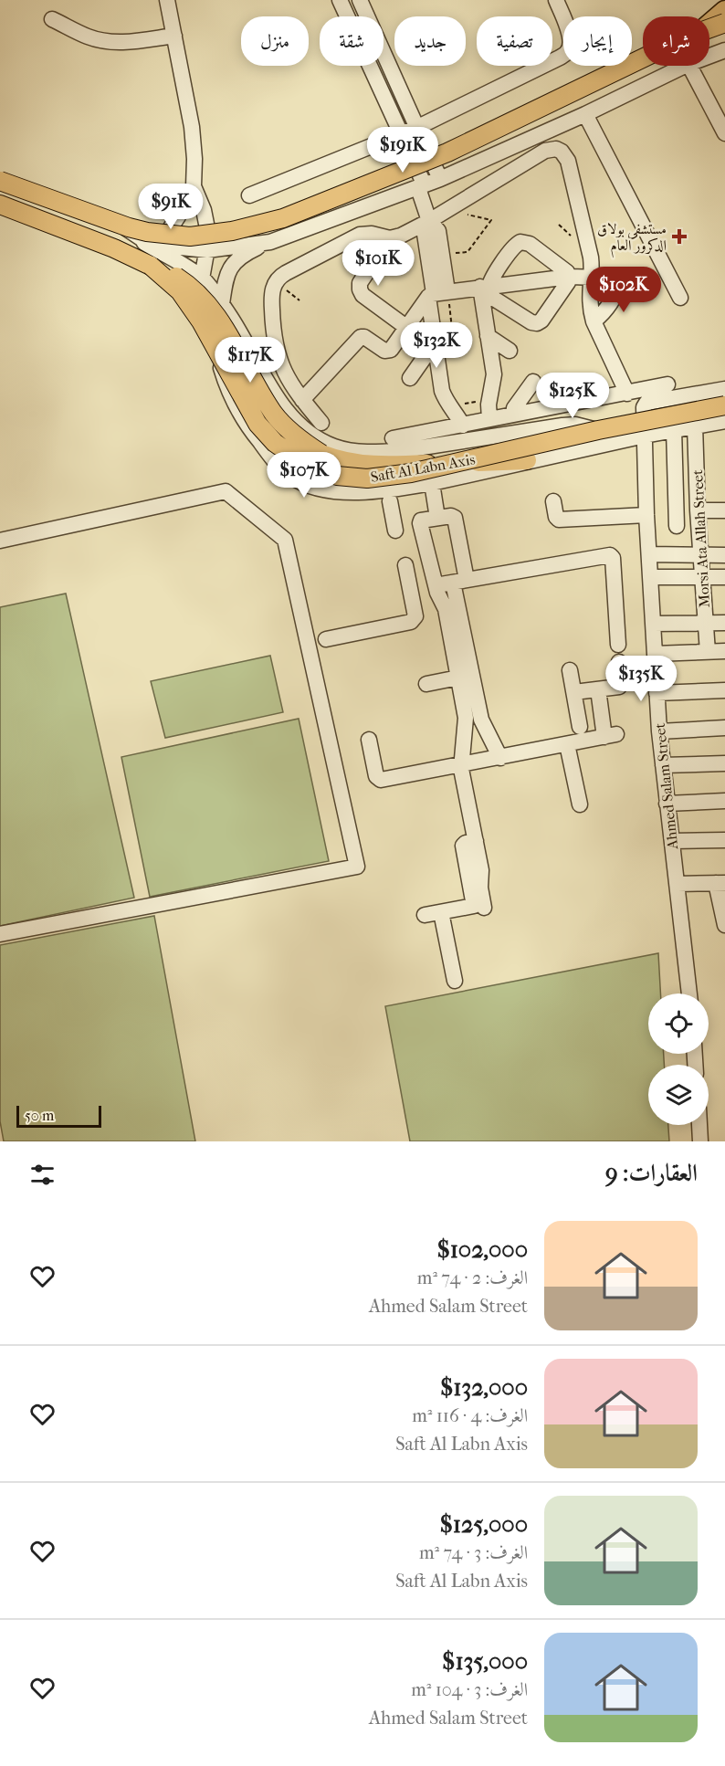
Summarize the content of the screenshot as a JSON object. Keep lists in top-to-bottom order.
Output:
{
  "streets": {
    "main road": ["Saft Al Labn Axis"],
    "street": ["Morsi Ata Allah Street", "Ahmed Salam Street"]
  },
  "places": {
    "health": ["مستشفى بولاق الدكرور العام"]
  },
  "scale_bar": "50 m",
  "page": {
    "chip": [
      "شراء",
      "إيجار",
      "تصفية",
      "جديد",
      "شقة",
      "منزل"
    ],
    "price": [
      "$191K",
      "$91K",
      "$101K",
      "$102K",
      "$132K",
      "$117K",
      "$125K",
      "$107K",
      "$135K"
    ],
    "scale": "50 m",
    "heading": "العقارات: 9",
    "list": [
      {
        "name": "$102,000",
        "note": "الغرف: 2 · 74 m² · Ahmed Salam Street"
      },
      {
        "name": "$132,000",
        "note": "الغرف: 4 · 116 m² · Saft Al Labn Axis"
      },
      {
        "name": "$125,000",
        "note": "الغرف: 3 · 74 m² · Saft Al Labn Axis"
      },
      {
        "name": "$135,000",
        "note": "الغرف: 3 · 104 m² · Ahmed Salam Street"
      }
    ]
  }
}
